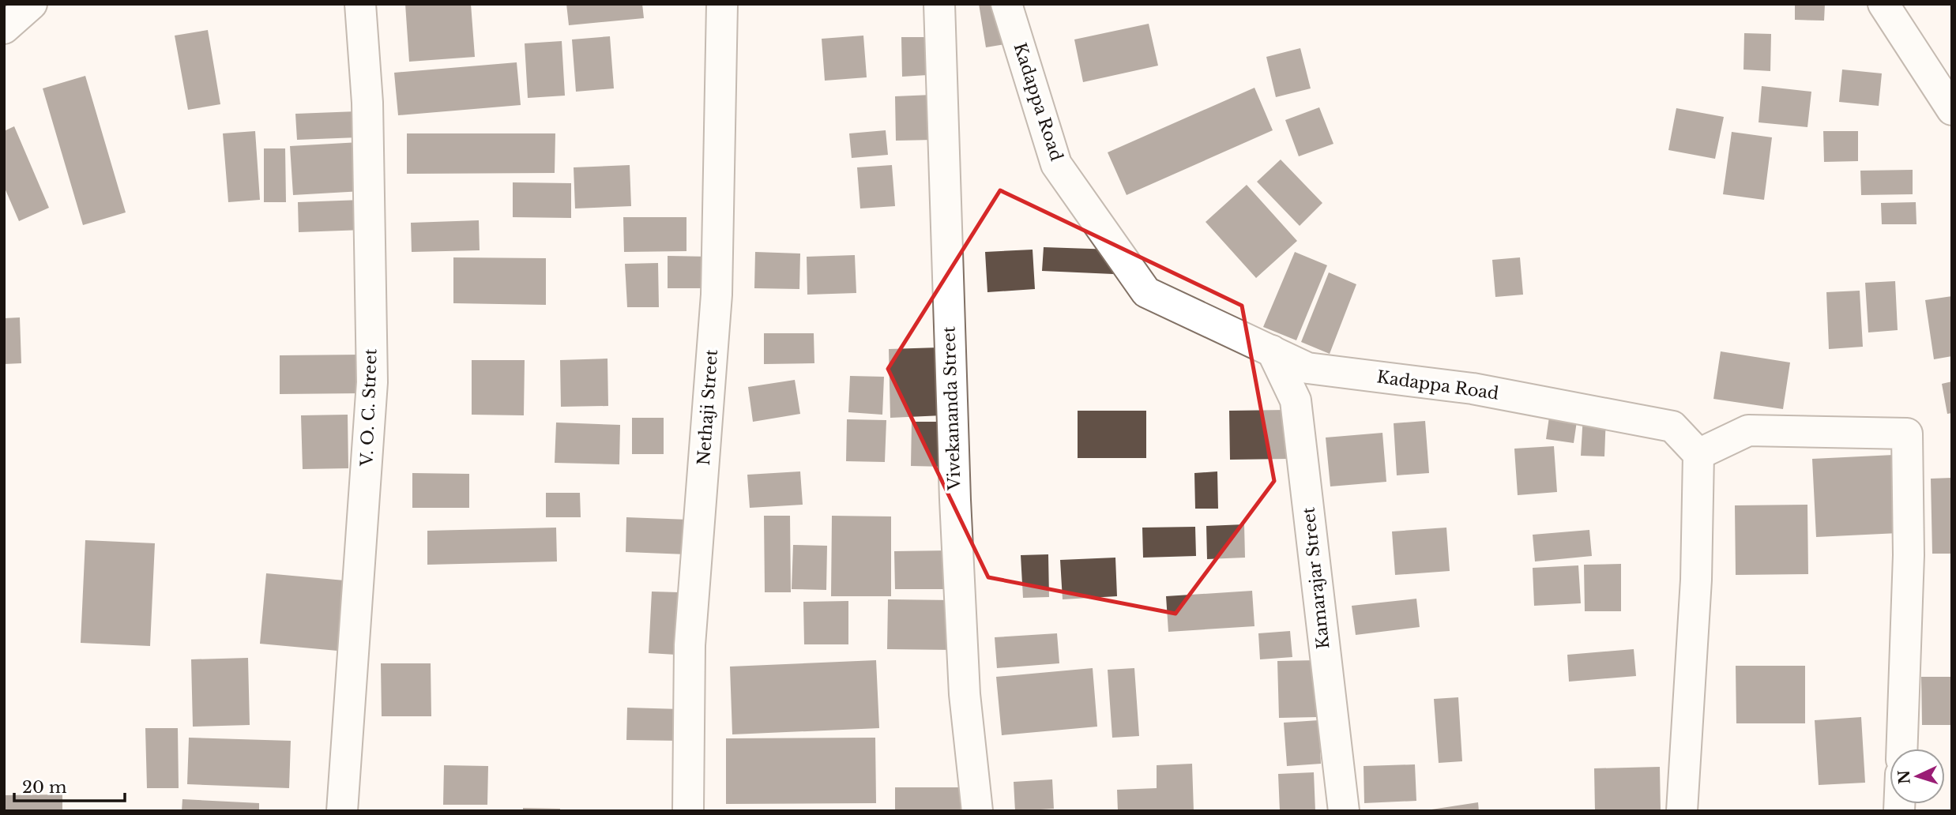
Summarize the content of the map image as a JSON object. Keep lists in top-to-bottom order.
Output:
{
  "streets": {
    "street": [
      "Kadappa Road",
      "V. O. C. Street",
      "Nethaji Street",
      "Vivekananda Street",
      "Kamarajar Street"
    ]
  },
  "crossings": [
    ["Kadappa Road", "Kamarajar Street"]
  ],
  "scale_bar": "20 m",
  "north": "left"
}
